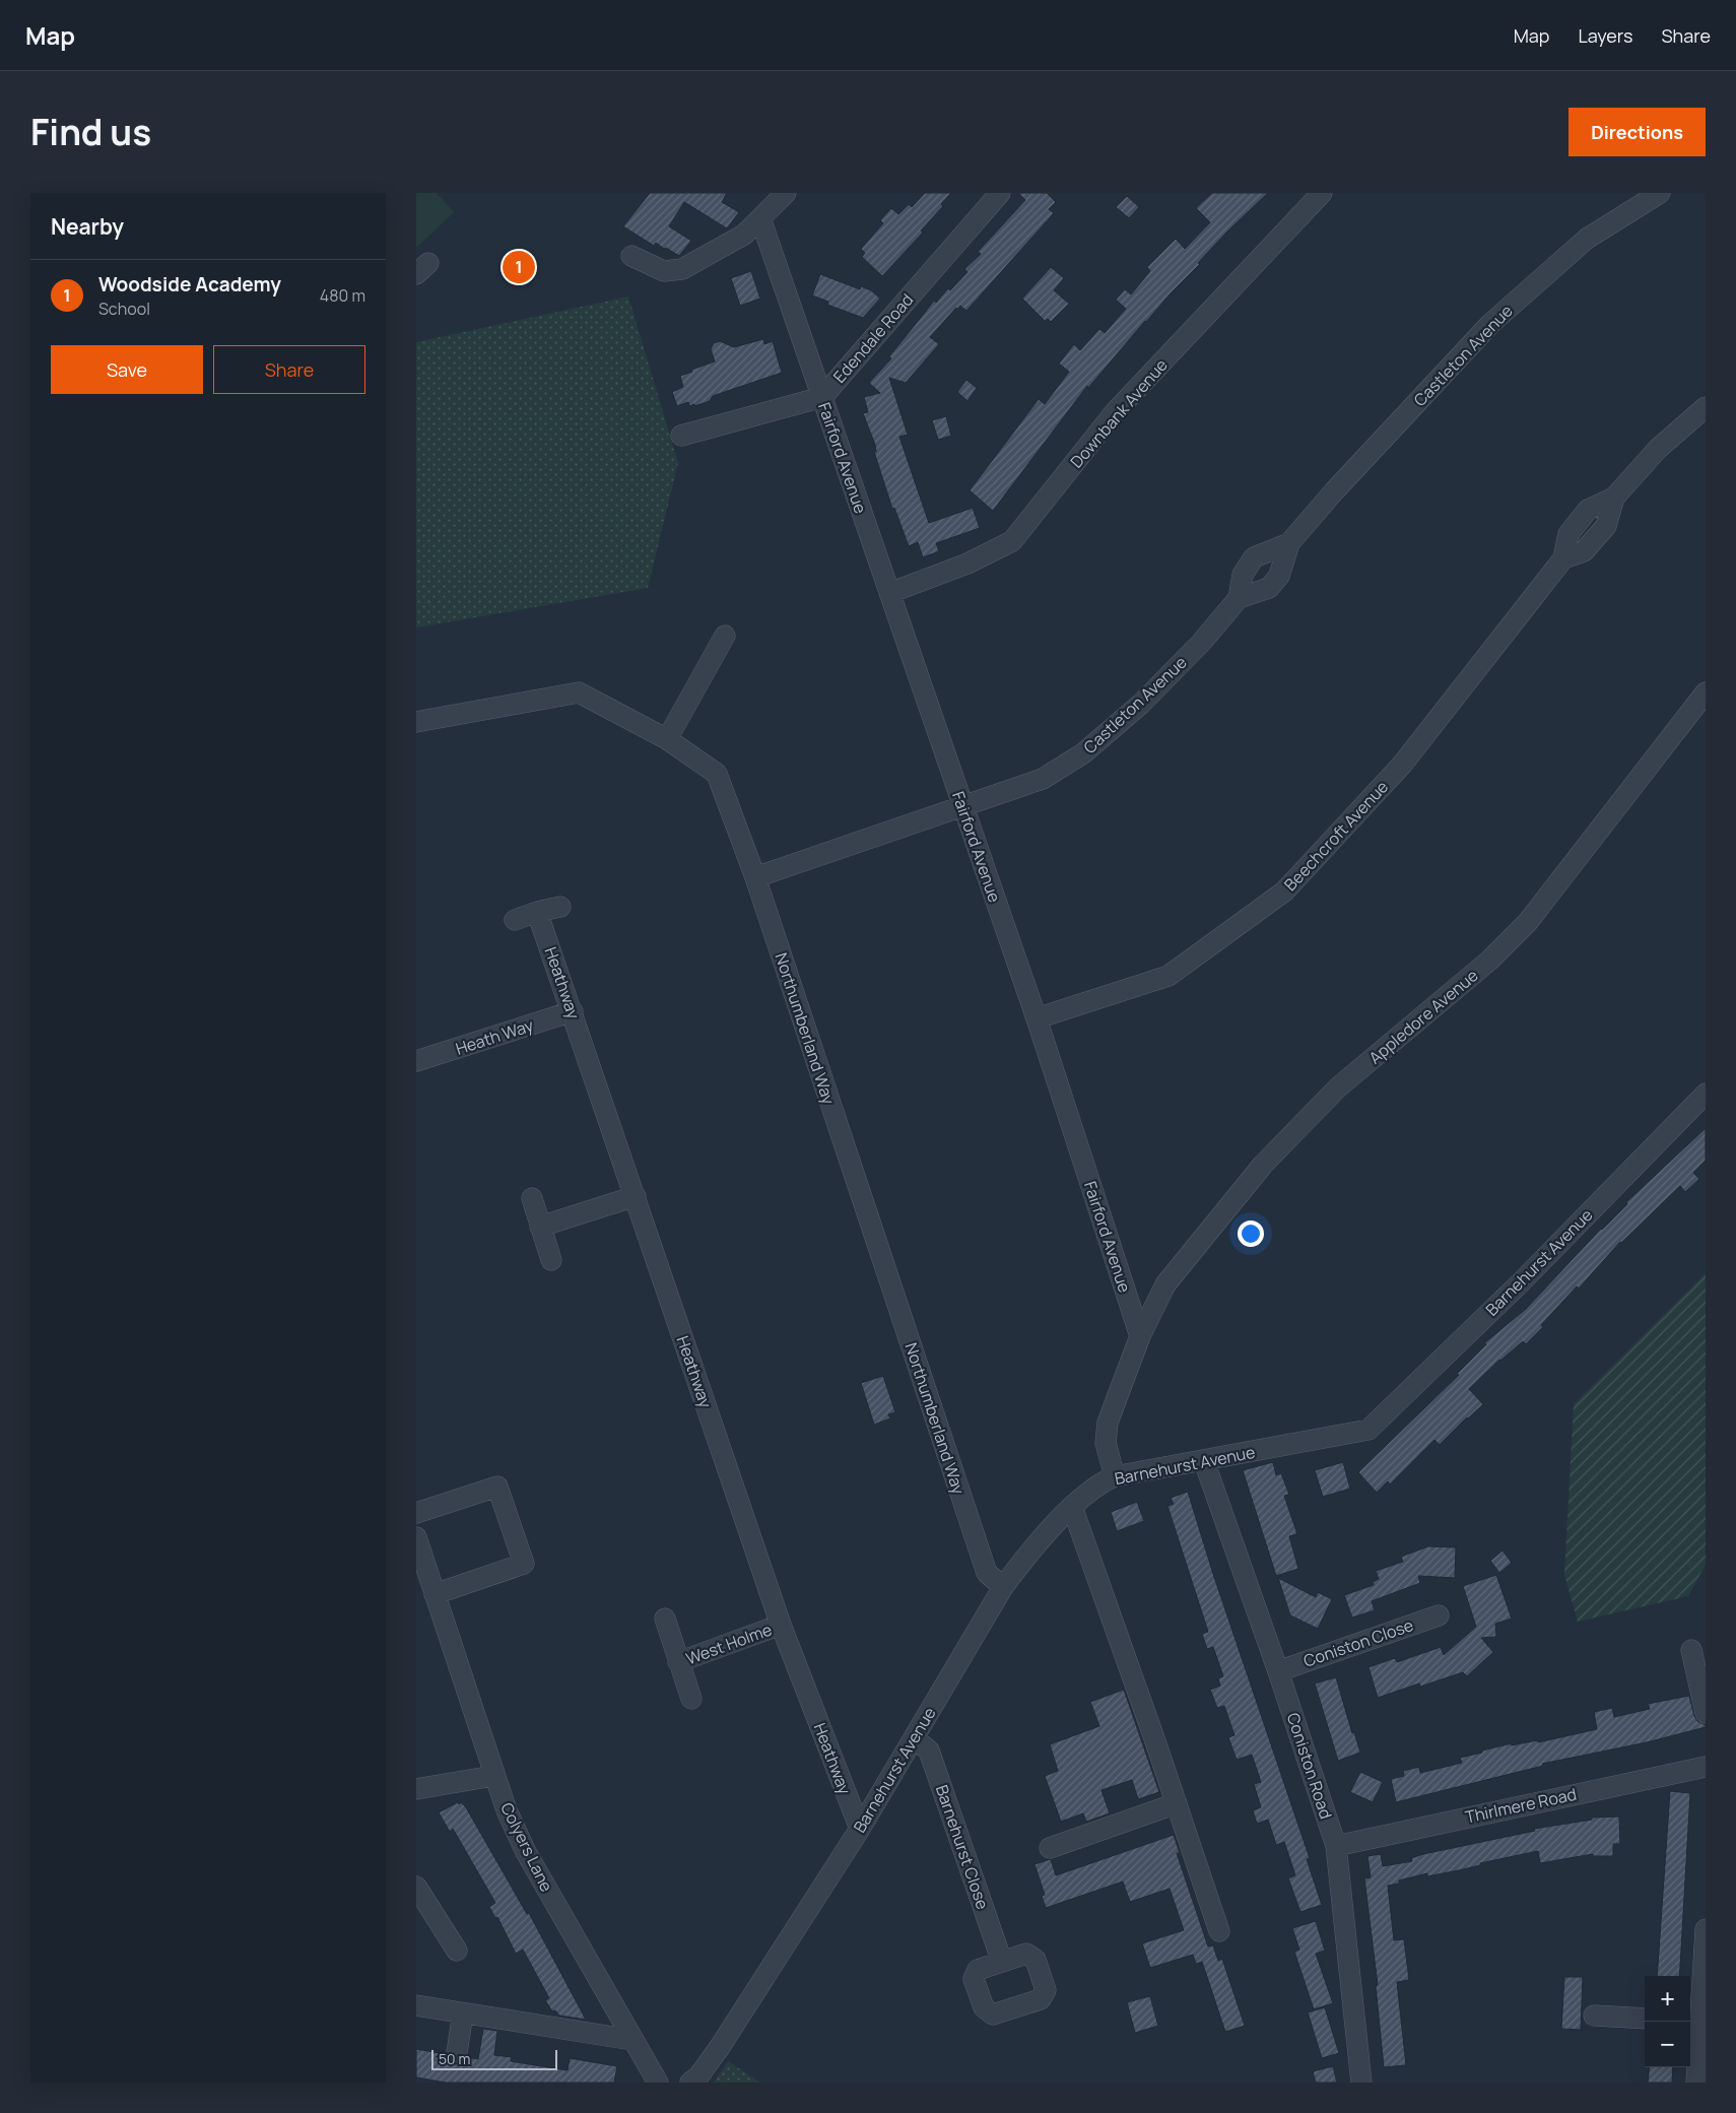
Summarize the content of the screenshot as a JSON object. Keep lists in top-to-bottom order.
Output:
{
  "streets": {
    "street": [
      "Edendale Road",
      "Castleton Avenue",
      "Downbank Avenue",
      "Fairford Avenue",
      "Beechcroft Avenue",
      "Heathway",
      "Appledore Avenue",
      "Northumberland Way",
      "Heath Way",
      "Barnehurst Avenue",
      "Coniston Close",
      "West Holme",
      "Coniston Road",
      "Thirlmere Road",
      "Colyers Lane",
      "Barnehurst Close"
    ]
  },
  "crossings": [
    ["Edendale Road", "Fairford Avenue"],
    ["Castleton Avenue", "Fairford Avenue"],
    ["Castleton Avenue", "Northumberland Way"],
    ["Downbank Avenue", "Fairford Avenue"],
    ["Fairford Avenue", "Beechcroft Avenue"],
    ["Fairford Avenue", "Appledore Avenue"],
    ["Heathway", "Heath Way"],
    ["Heathway", "Barnehurst Avenue"],
    ["Heathway", "West Holme"],
    ["Northumberland Way", "Barnehurst Avenue"],
    ["Barnehurst Avenue", "Coniston Road"],
    ["Barnehurst Avenue", "Barnehurst Close"],
    ["Coniston Close", "Coniston Road"],
    ["Coniston Road", "Thirlmere Road"]
  ],
  "scale_bar": "50 m",
  "page": {
    "header": "Map",
    "nav": ["Map", "Layers", "Share"],
    "title": "Find us",
    "buttons": [
      "Directions",
      ["Save", "Share"]
    ],
    "heading": "Nearby",
    "pins": "1",
    "list": [
      {
        "mark": "1",
        "name": "Woodside Academy",
        "note": "School",
        "value": "480 m"
      }
    ],
    "map_buttons": ["+", "−"],
    "scale": "50 m"
  }
}
